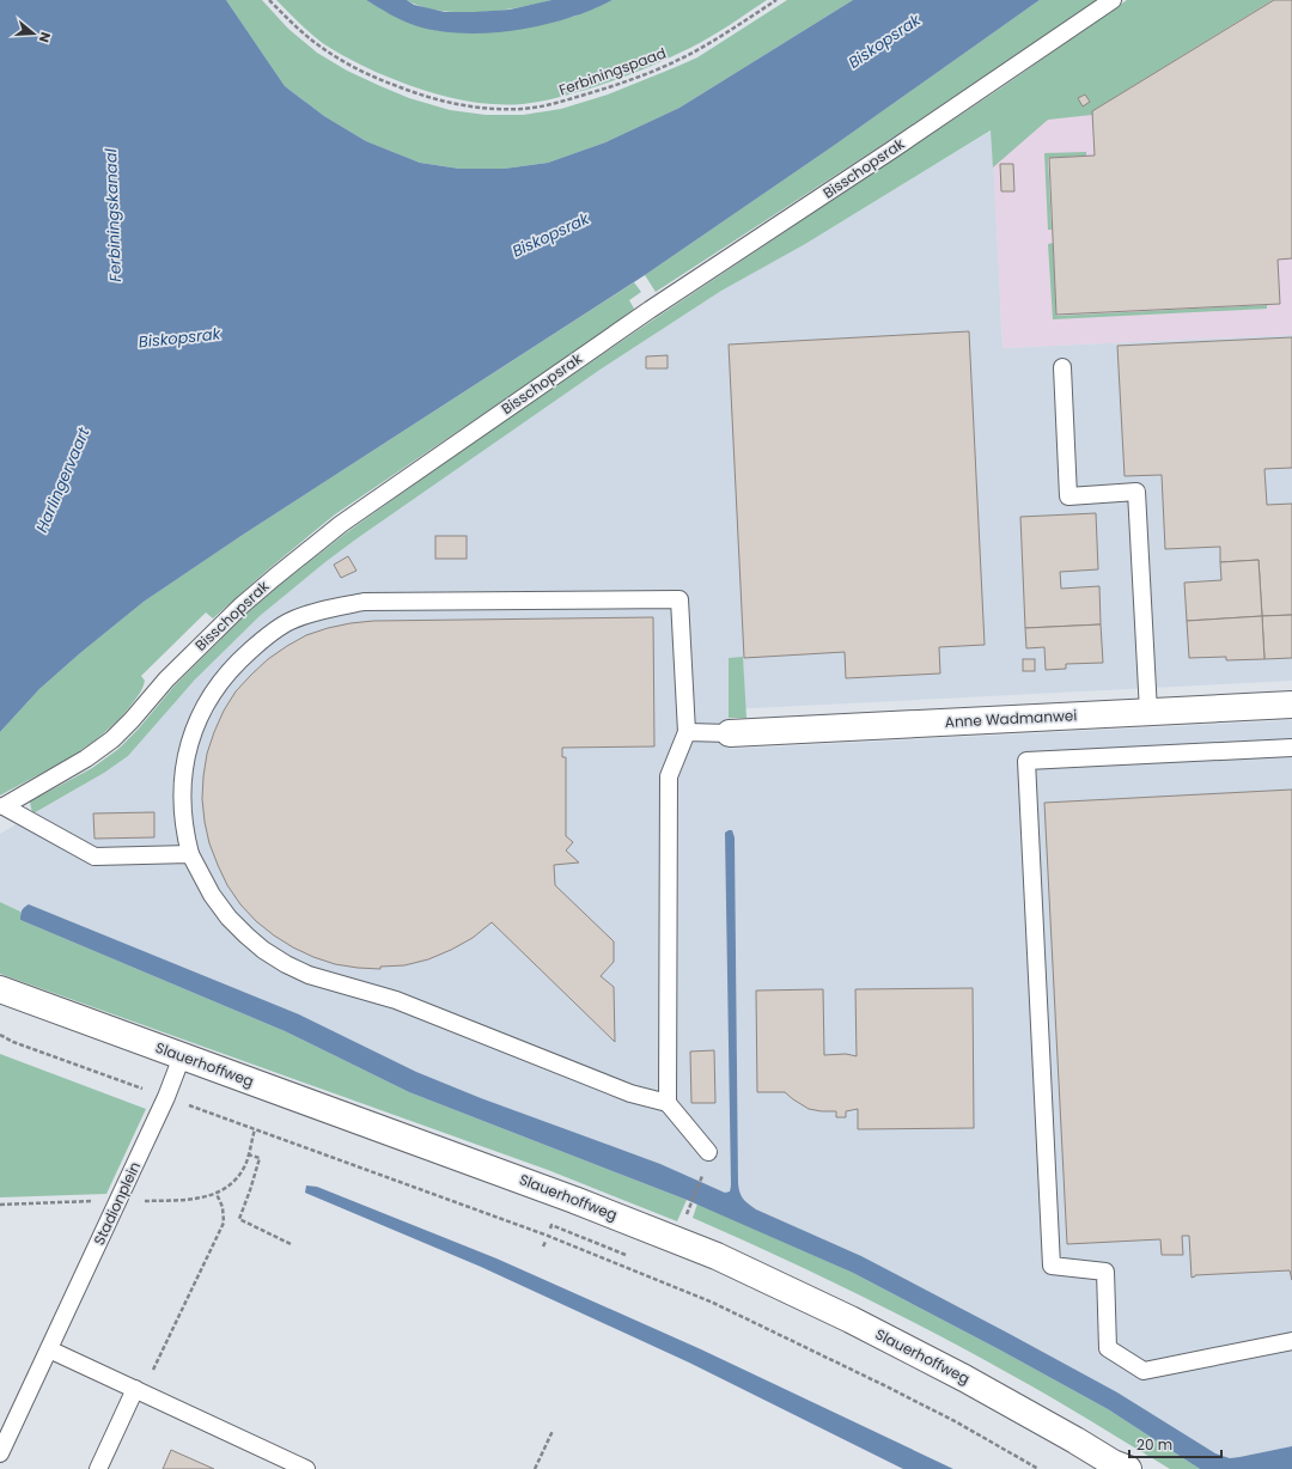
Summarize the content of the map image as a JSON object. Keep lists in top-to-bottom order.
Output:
{
  "streets": {
    "main road": ["Anne Wadmanwei", "Slauerhoffweg"],
    "lane": ["Bisschopsrak", "Stadionplein"],
    "path": ["Ferbiningspaad"]
  },
  "crossings": [
    ["Slauerhoffweg", "Stadionplein"]
  ],
  "water": ["Biskopsrak", "Ferbiningskanaal", "Harlingervaart"],
  "scale_bar": "20 m",
  "north": "right"
}
